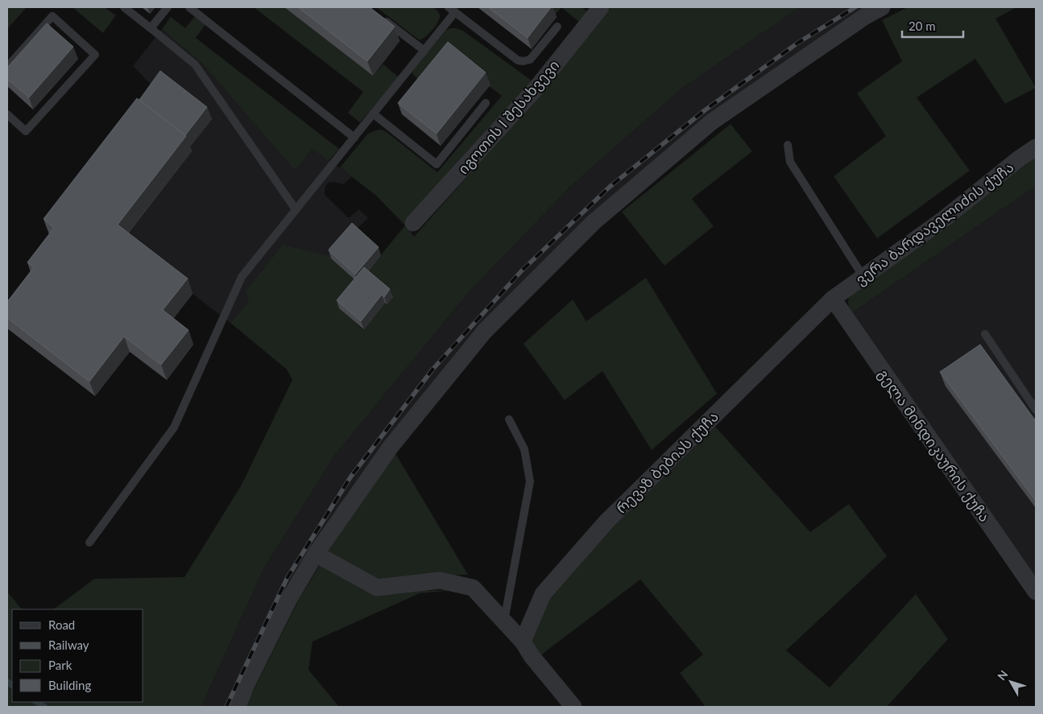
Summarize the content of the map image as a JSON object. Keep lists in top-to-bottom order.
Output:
{
  "streets": {
    "street": [
      "იგოთის I შესახვევი",
      "ვერა ბარდაველიძის ქუჩა",
      "გელა მინდიკაურის ქუჩა",
      "რევაზ ბებიას ქუჩა"
    ]
  },
  "crossings": [
    ["ვერა ბარდაველიძის ქუჩა", "გელა მინდიკაურის ქუჩა"],
    ["ვერა ბარდაველიძის ქუჩა", "რევაზ ბებიას ქუჩა"],
    ["გელა მინდიკაურის ქუჩა", "რევაზ ბებიას ქუჩა"]
  ],
  "legend": [
    "Road",
    "Railway",
    "Park",
    "Building"
  ],
  "scale_bar": "20 m",
  "north": "top left"
}
